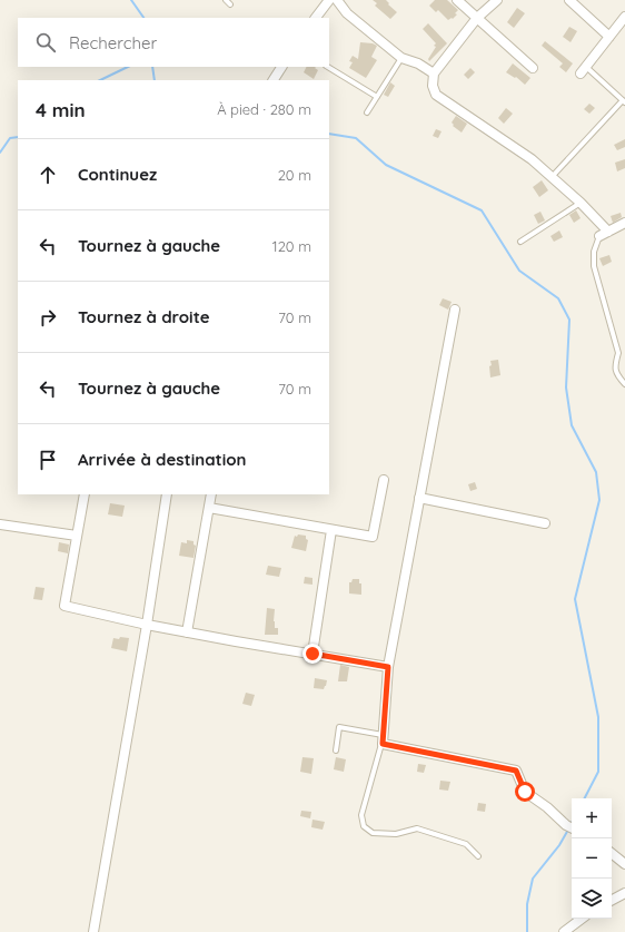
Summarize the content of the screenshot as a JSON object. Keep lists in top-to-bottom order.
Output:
{
  "page": {
    "search": "Rechercher",
    "heading": ["4 min", "À pied · 280 m"],
    "list": [
      ["Continuez", "20 m"],
      ["Tournez à gauche", "120 m"],
      ["Tournez à droite", "70 m"],
      ["Tournez à gauche", "70 m"],
      "Arrivée à destination"
    ],
    "map_buttons": ["+", "−"]
  }
}
